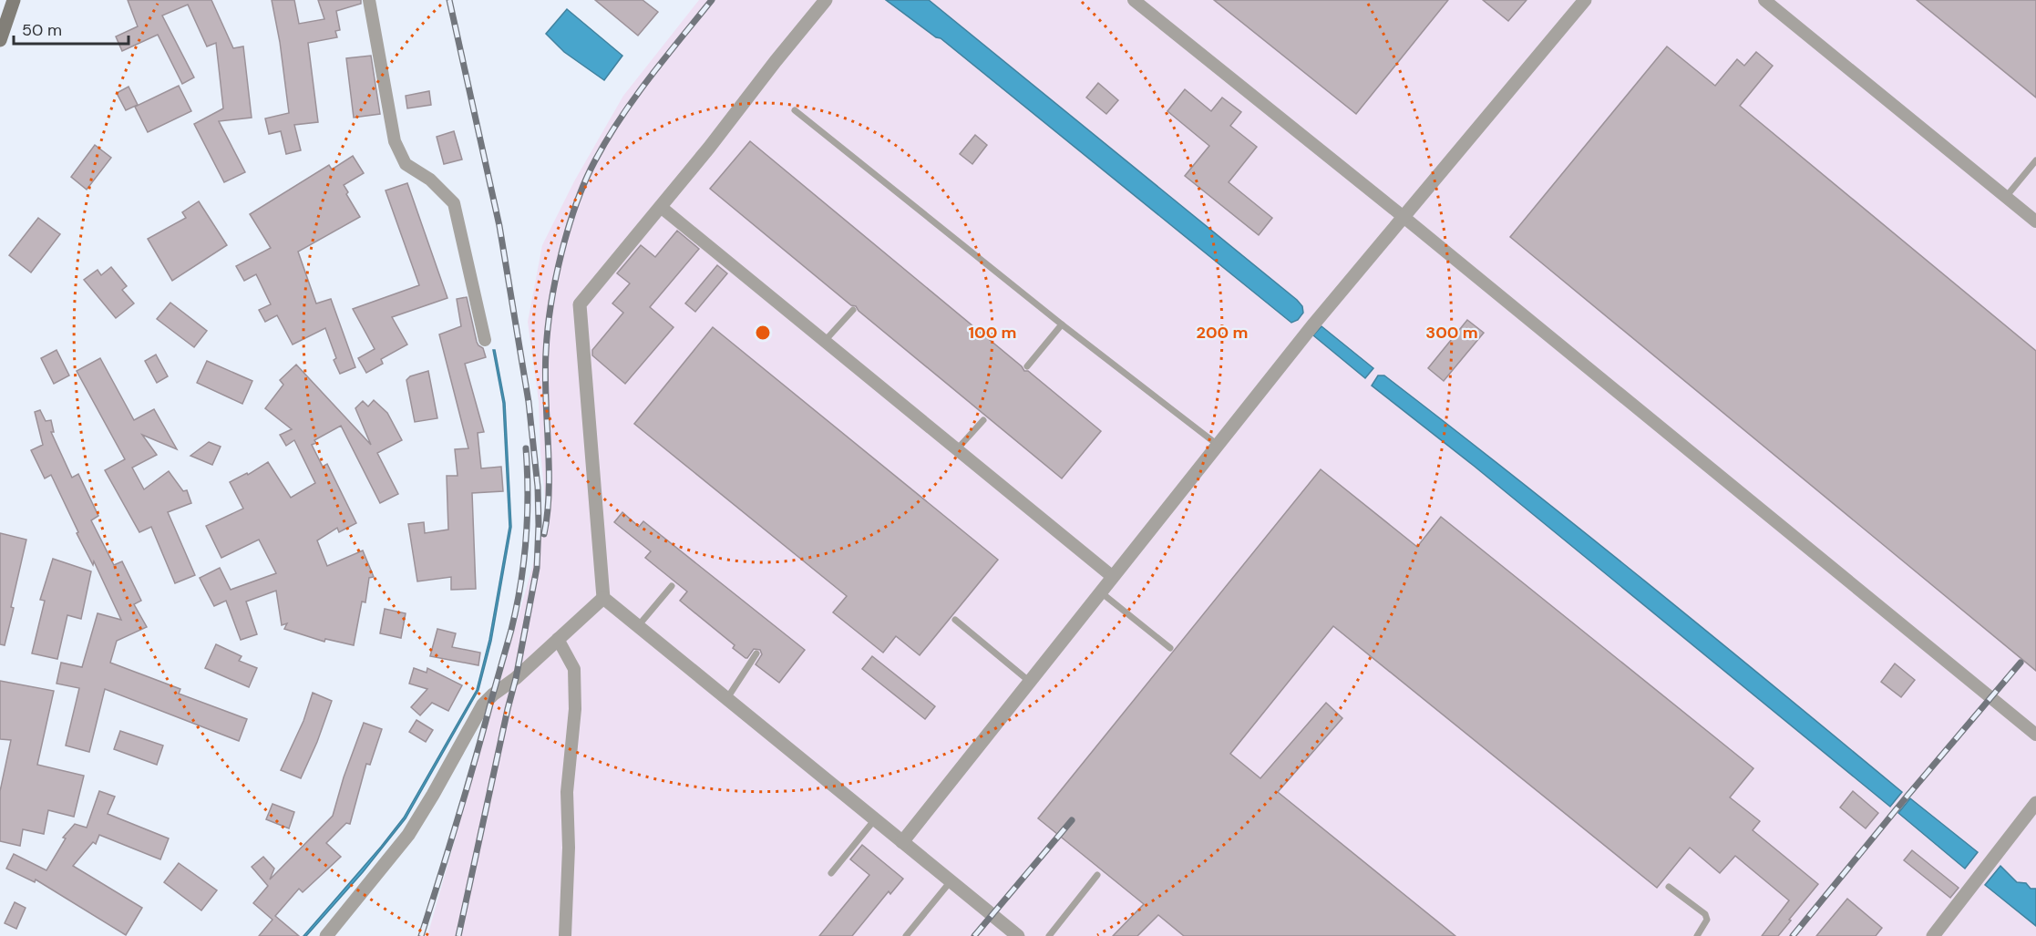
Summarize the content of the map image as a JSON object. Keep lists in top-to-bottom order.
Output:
{
  "scale_bar": "50 m",
  "rings": ["100 m", "200 m", "300 m"]
}
